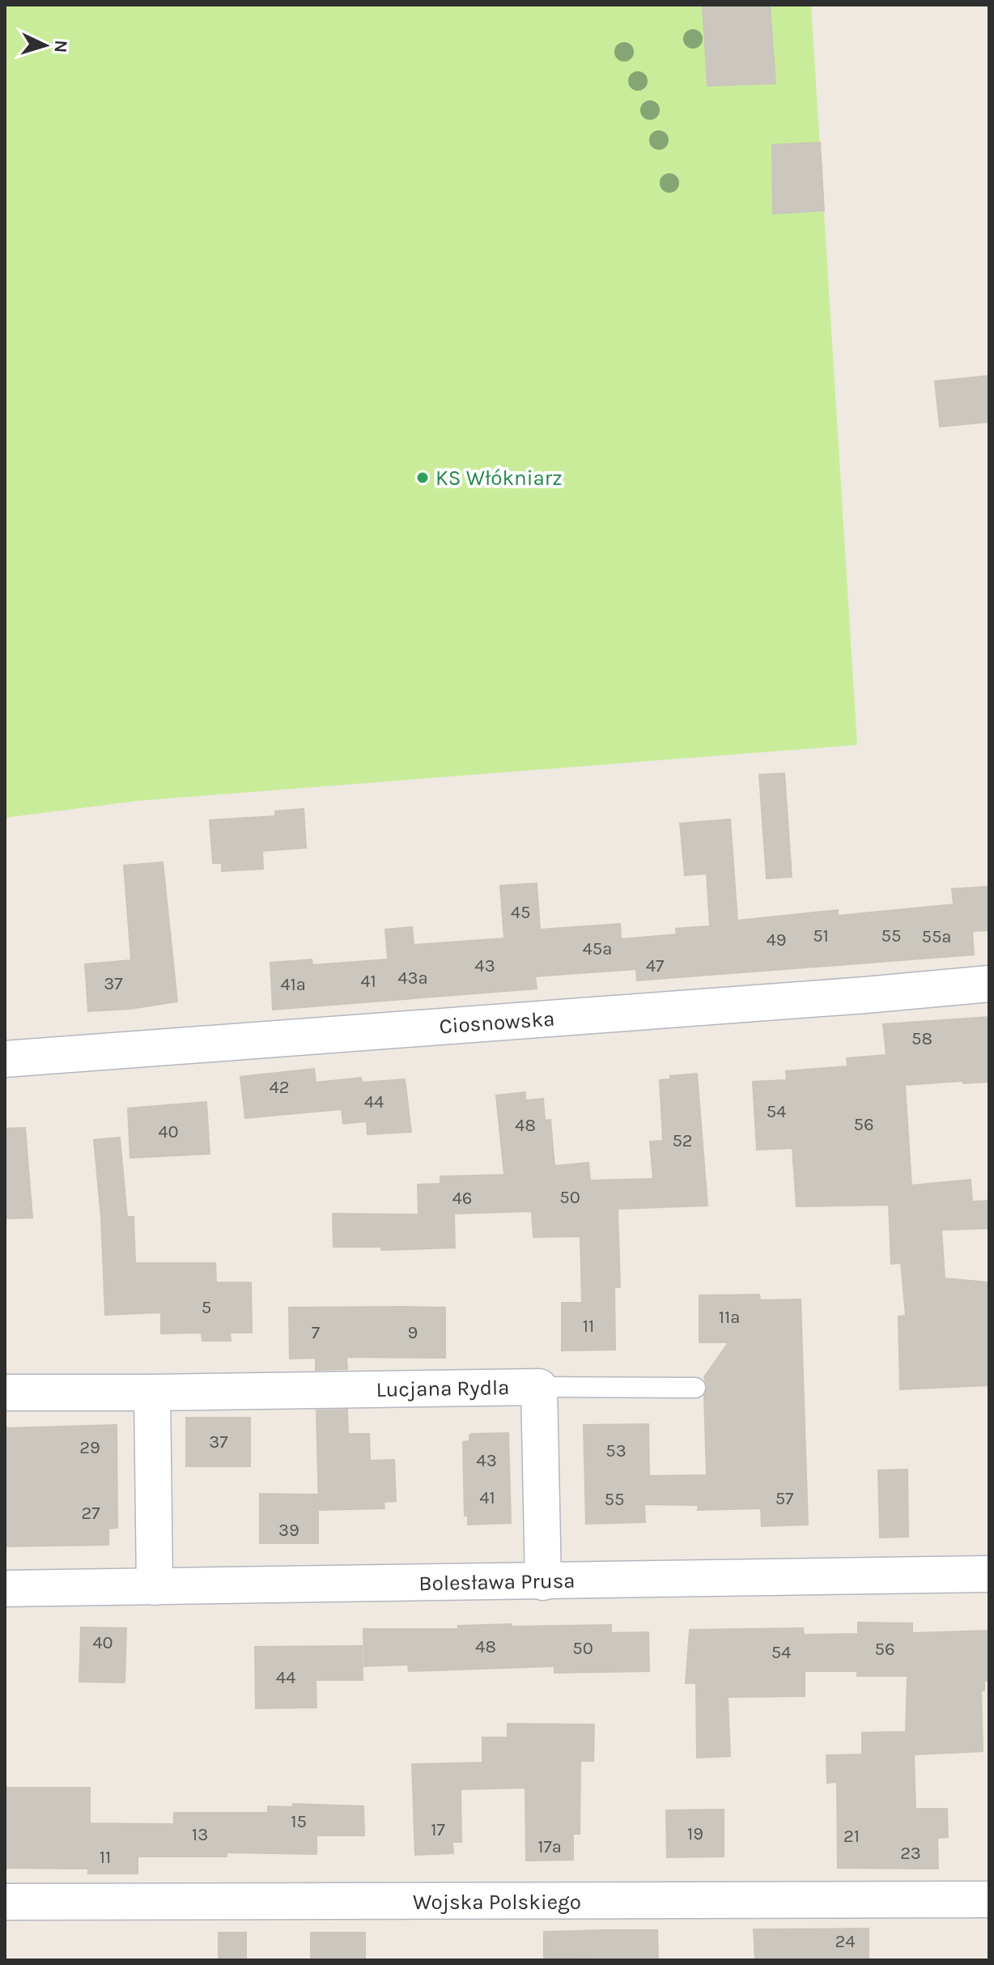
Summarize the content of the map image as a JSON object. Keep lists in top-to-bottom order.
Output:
{
  "streets": {
    "street": [
      "Ciosnowska",
      "Lucjana Rydla",
      "Bolesława Prusa",
      "Wojska Polskiego"
    ]
  },
  "crossings": [
    ["Lucjana Rydla", "Bolesława Prusa"]
  ],
  "places": ["KS Włókniarz"],
  "house_numbers": [
    "45",
    "51",
    "55",
    "55a",
    "49",
    "45a",
    "43",
    "47",
    "43a",
    "41",
    "37",
    "41a",
    "58",
    "42",
    "44",
    "54",
    "56",
    "48",
    "40",
    "52",
    "50",
    "46",
    "5",
    "11a",
    "11",
    "7",
    "9",
    "37",
    "29",
    "53",
    "43",
    "41",
    "57",
    "55",
    "27",
    "39",
    "40",
    "48",
    "50",
    "56",
    "54",
    "44",
    "15",
    "17",
    "19",
    "13",
    "21",
    "17a",
    "23",
    "11",
    "24"
  ],
  "north": "right"
}
